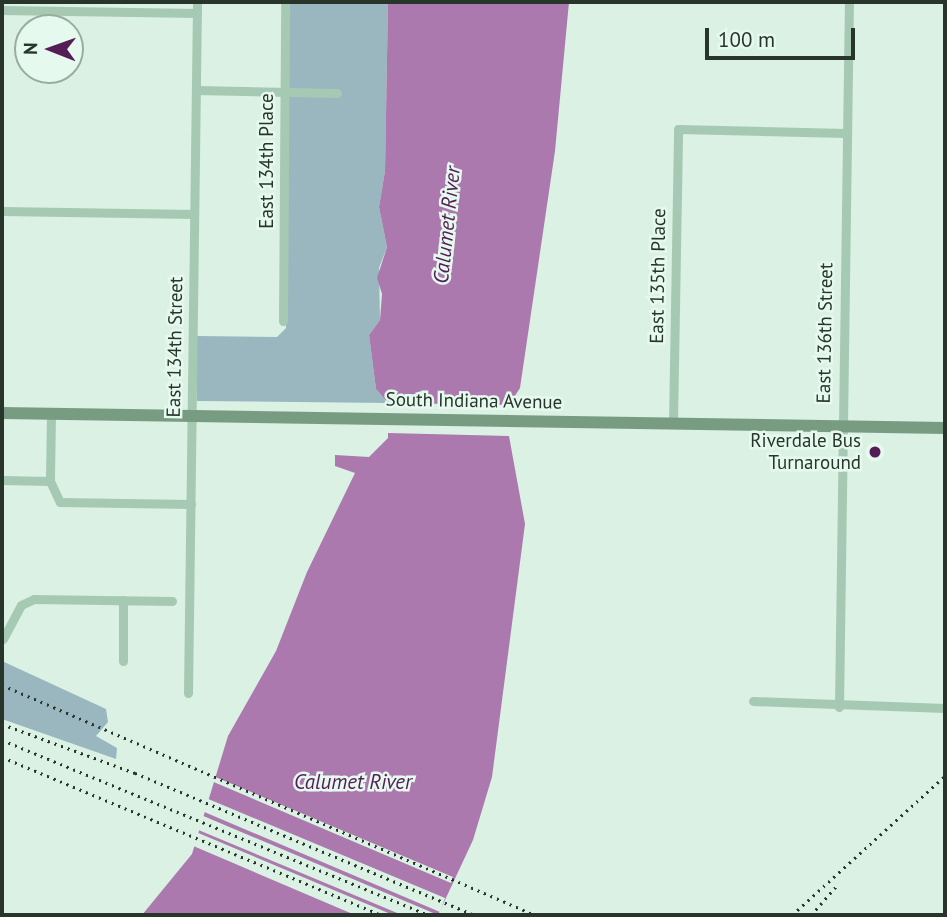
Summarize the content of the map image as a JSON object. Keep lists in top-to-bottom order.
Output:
{
  "streets": {
    "main road": ["South Indiana Avenue"],
    "street": [
      "East 134th Place",
      "East 135th Place",
      "East 136th Street",
      "East 134th Street"
    ]
  },
  "crossings": [
    ["East 135th Place", "East 136th Street"],
    ["East 135th Place", "South Indiana Avenue"],
    ["East 136th Street", "South Indiana Avenue"],
    ["East 134th Street", "South Indiana Avenue"]
  ],
  "water": ["Calumet River"],
  "places": ["Riverdale Bus Turnaround"],
  "scale_bar": "100 m",
  "north": "left"
}
